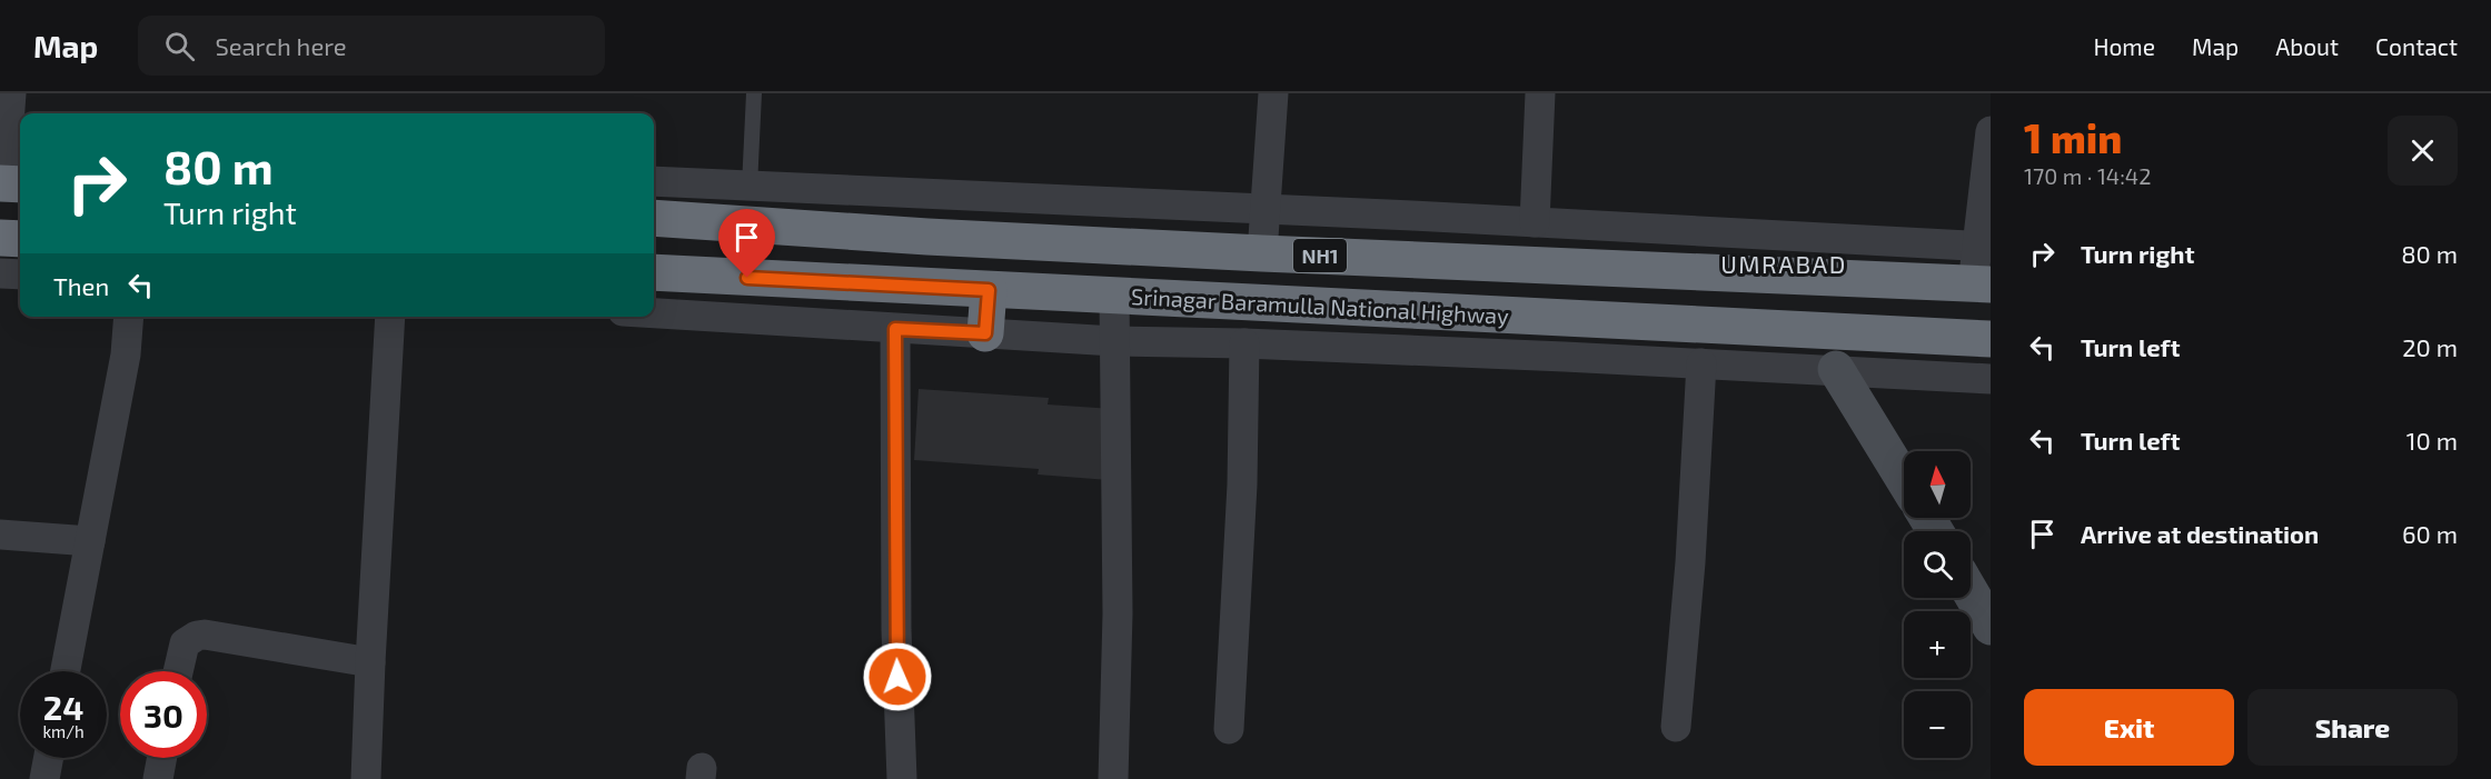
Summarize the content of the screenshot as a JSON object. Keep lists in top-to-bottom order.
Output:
{
  "streets": {
    "highway": ["NH1", "Srinagar Baramulla National Highway"]
  },
  "districts": ["UMRABAD"],
  "north": "top",
  "page": {
    "header": "Map",
    "search": "Search here",
    "nav": [
      "Home",
      "Map",
      "About",
      "Contact"
    ],
    "heading": ["1 min", "170 m · 14:42"],
    "turn": ["80 m", "Turn right"],
    "list": [
      {
        "name": "Turn right",
        "value": "80 m"
      },
      {
        "name": "Turn left",
        "value": "20 m"
      },
      {
        "name": "Turn left",
        "value": "10 m"
      },
      {
        "name": "Arrive at destination",
        "value": "60 m"
      }
    ],
    "then": "Then",
    "map_buttons": ["+", "−"],
    "speed": "24 km/h",
    "limit": "30",
    "buttons": ["Exit", "Share"]
  }
}
